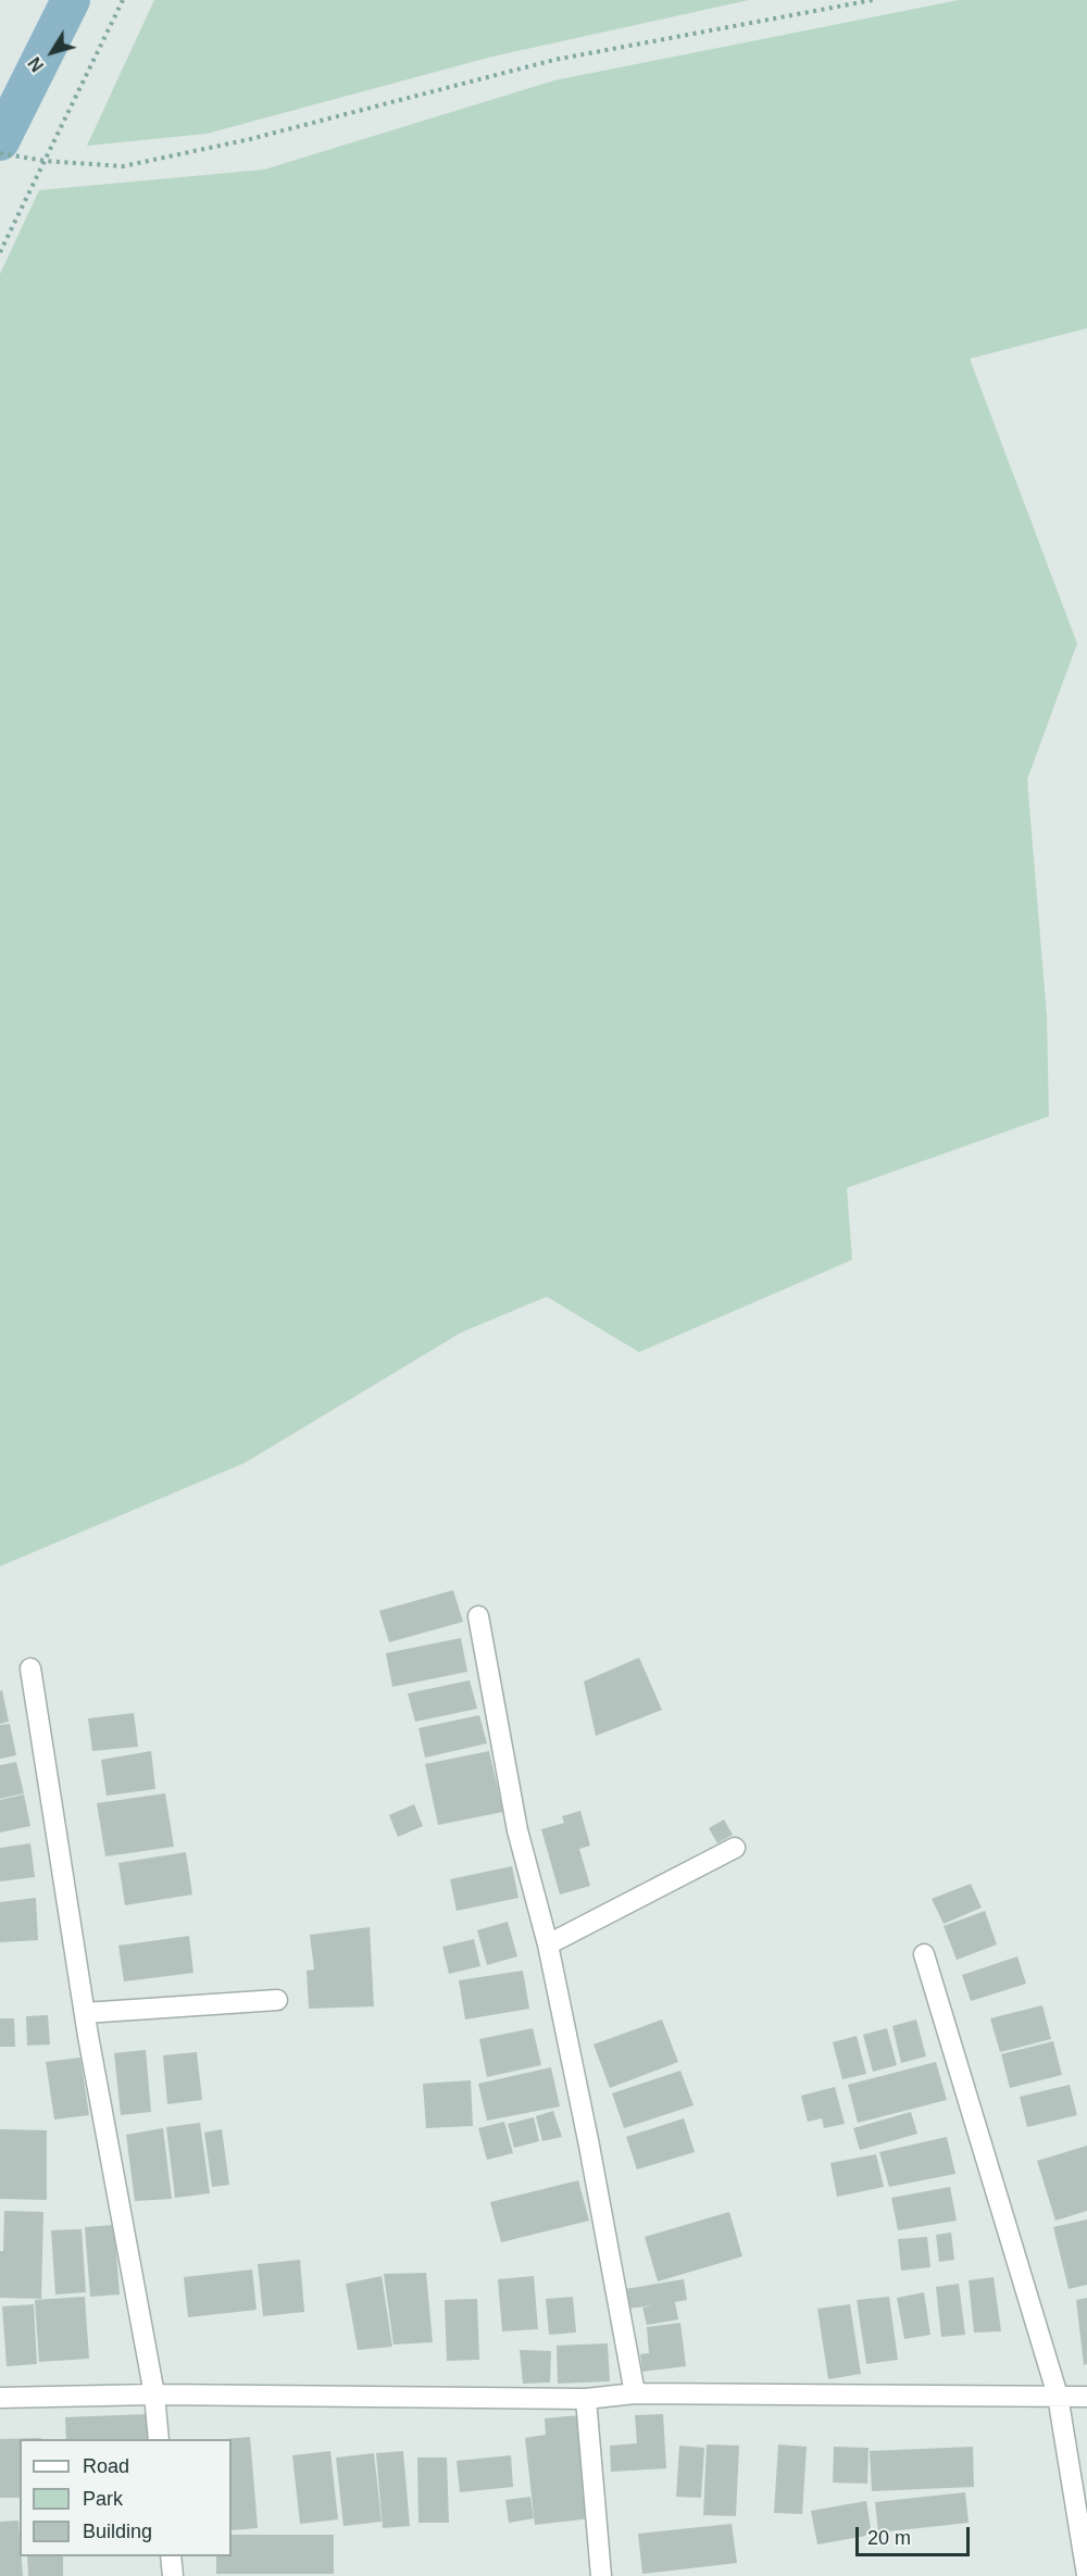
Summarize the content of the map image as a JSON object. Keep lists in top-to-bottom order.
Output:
{
  "legend": ["Road", "Park", "Building"],
  "scale_bar": "20 m",
  "north": "bottom left"
}
